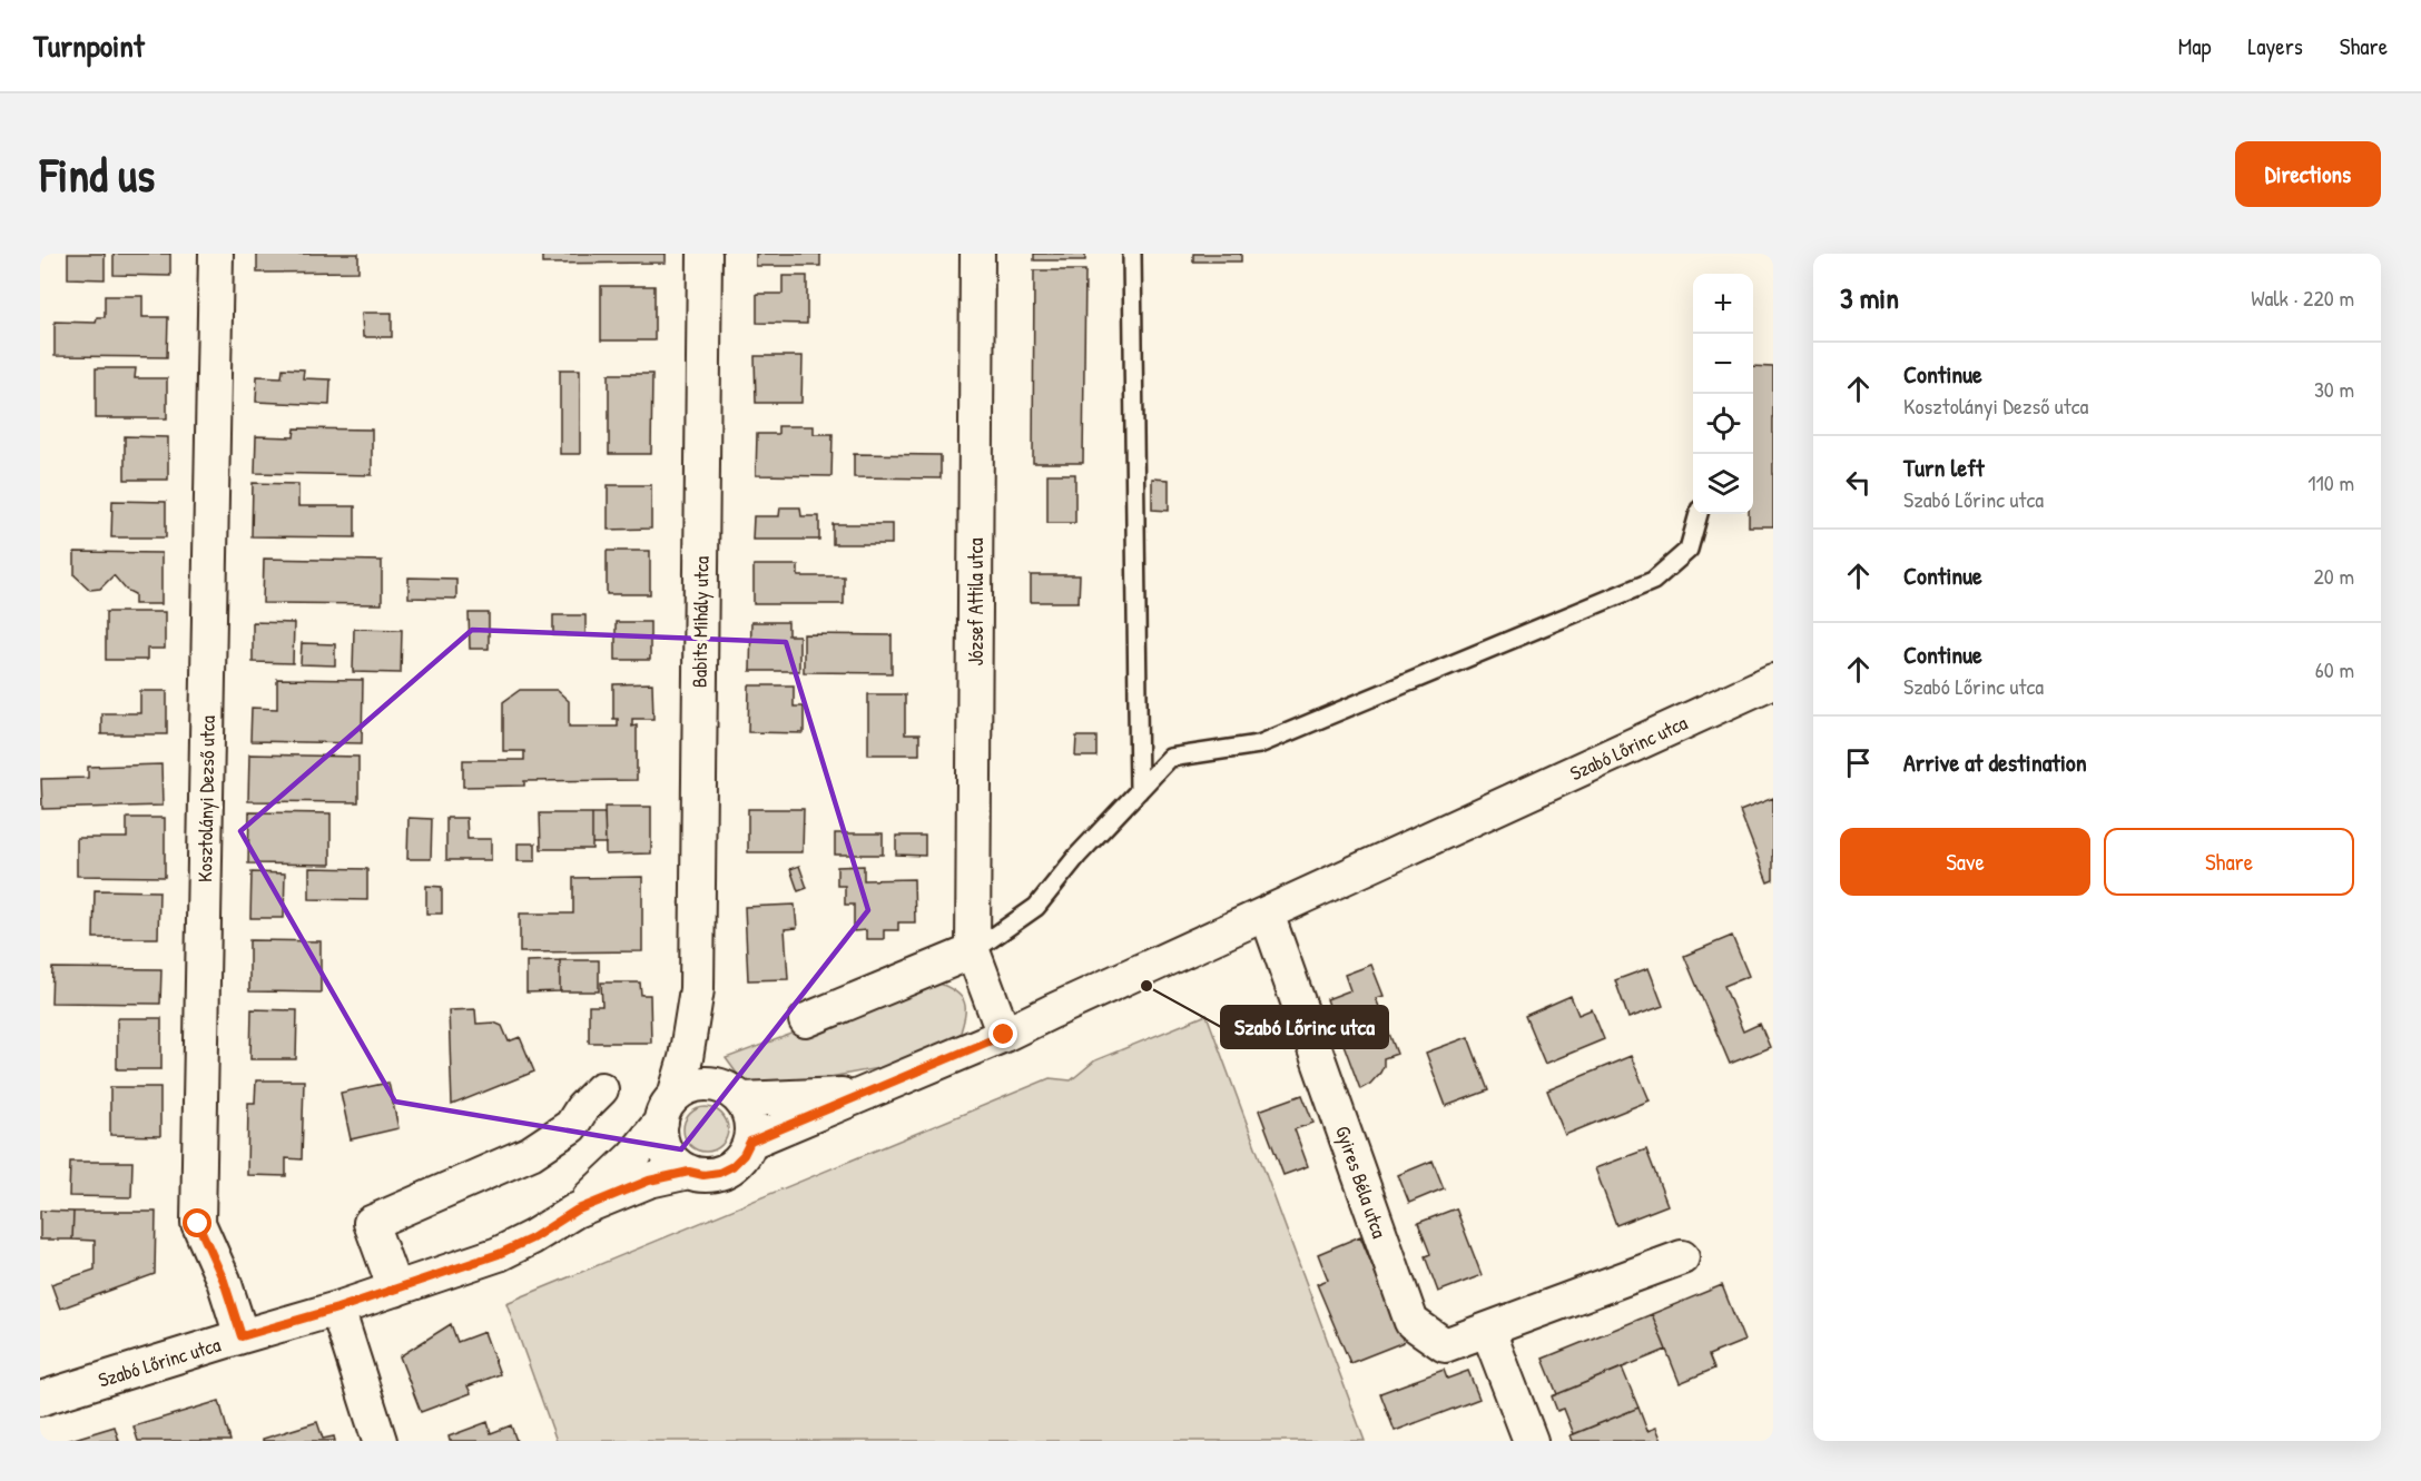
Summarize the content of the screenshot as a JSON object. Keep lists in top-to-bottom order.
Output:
{
  "streets": {
    "street": [
      "József Attila utca",
      "Babits Mihály utca",
      "Szabó Lőrinc utca",
      "Kosztolányi Dezső utca",
      "Gyires Béla utca"
    ]
  },
  "crossings": [
    ["Babits Mihály utca", "Szabó Lőrinc utca"],
    ["Szabó Lőrinc utca", "Kosztolányi Dezső utca"],
    ["Szabó Lőrinc utca", "Gyires Béla utca"]
  ],
  "places": ["Szabó Lőrinc utca"],
  "page": {
    "header": "Turnpoint",
    "nav": ["Map", "Layers", "Share"],
    "buttons": [
      "Directions",
      ["Save", "Share"]
    ],
    "title": "Find us",
    "heading": ["3 min", "Walk · 220 m"],
    "map_buttons": ["+", "−"],
    "list": [
      ["Continue", "Kosztolányi Dezső utca", "30 m"],
      ["Turn left", "Szabó Lőrinc utca", "110 m"],
      ["Continue", "20 m"],
      ["Continue", "Szabó Lőrinc utca", "60 m"],
      "Arrive at destination"
    ]
  }
}
